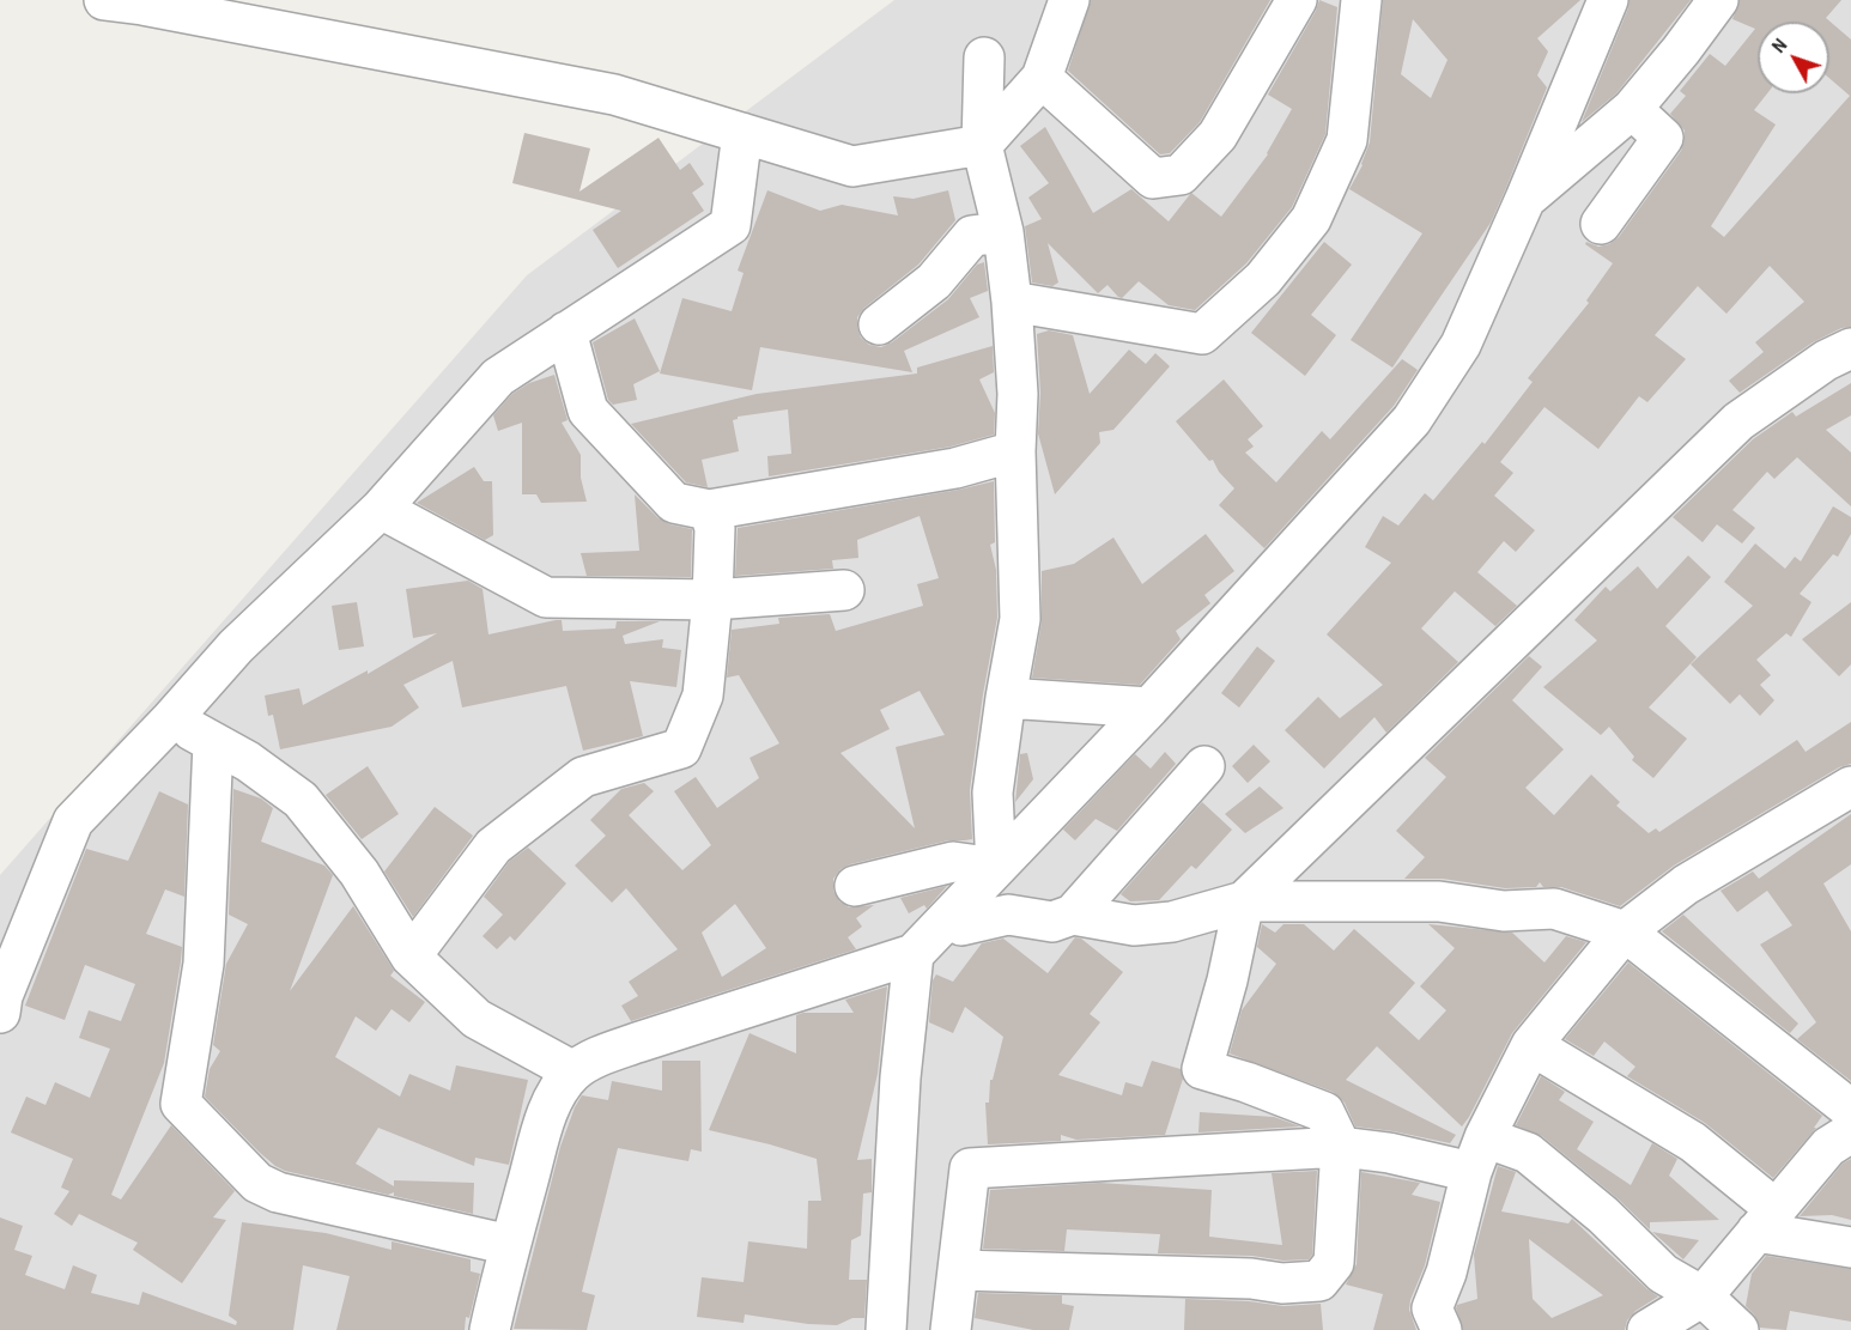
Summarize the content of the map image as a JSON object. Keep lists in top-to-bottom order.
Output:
{
  "north": "top left"
}
